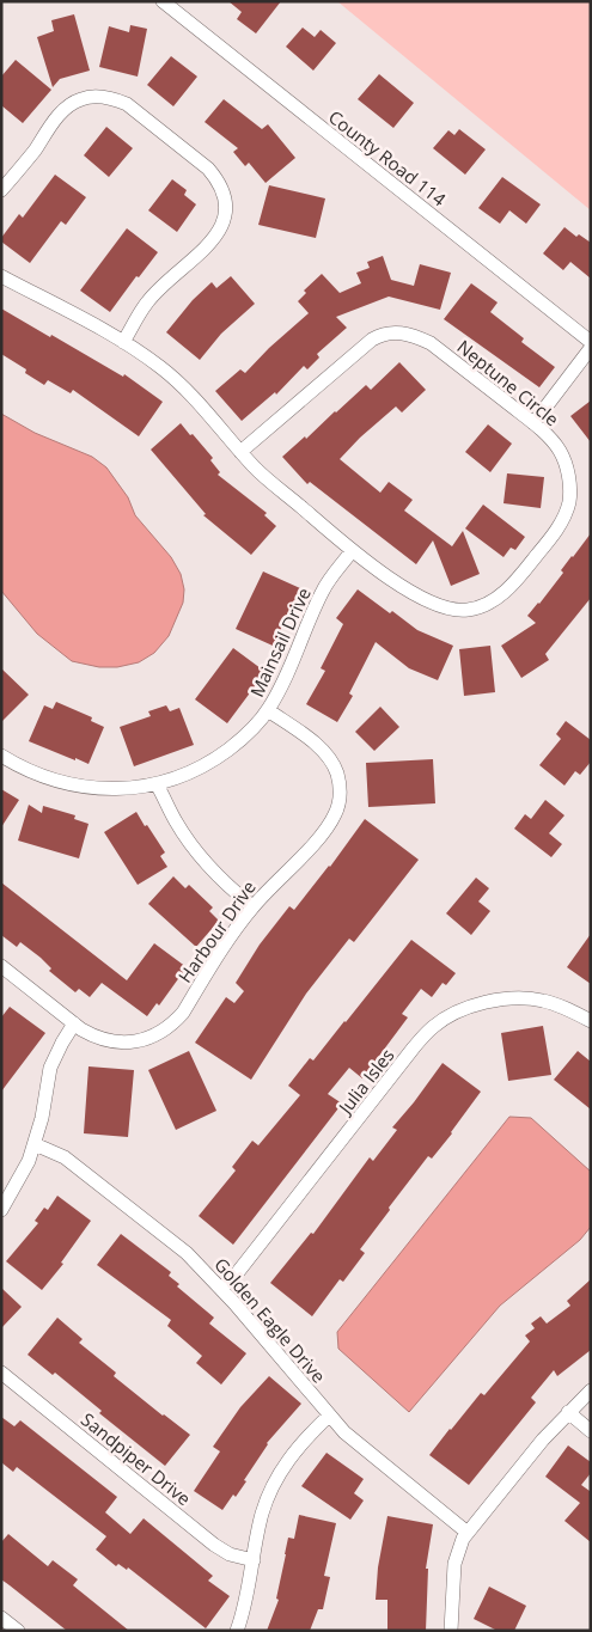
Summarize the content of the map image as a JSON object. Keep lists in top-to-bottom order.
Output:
{
  "streets": {
    "street": [
      "County Road 114",
      "Neptune Circle",
      "Mainsail Drive",
      "Harbour Drive",
      "Julia Isles",
      "Golden Eagle Drive",
      "Sandpiper Drive"
    ]
  },
  "crossings": [
    ["Neptune Circle", "Mainsail Drive"],
    ["Mainsail Drive", "Harbour Drive"],
    ["Julia Isles", "Golden Eagle Drive"]
  ]
}
